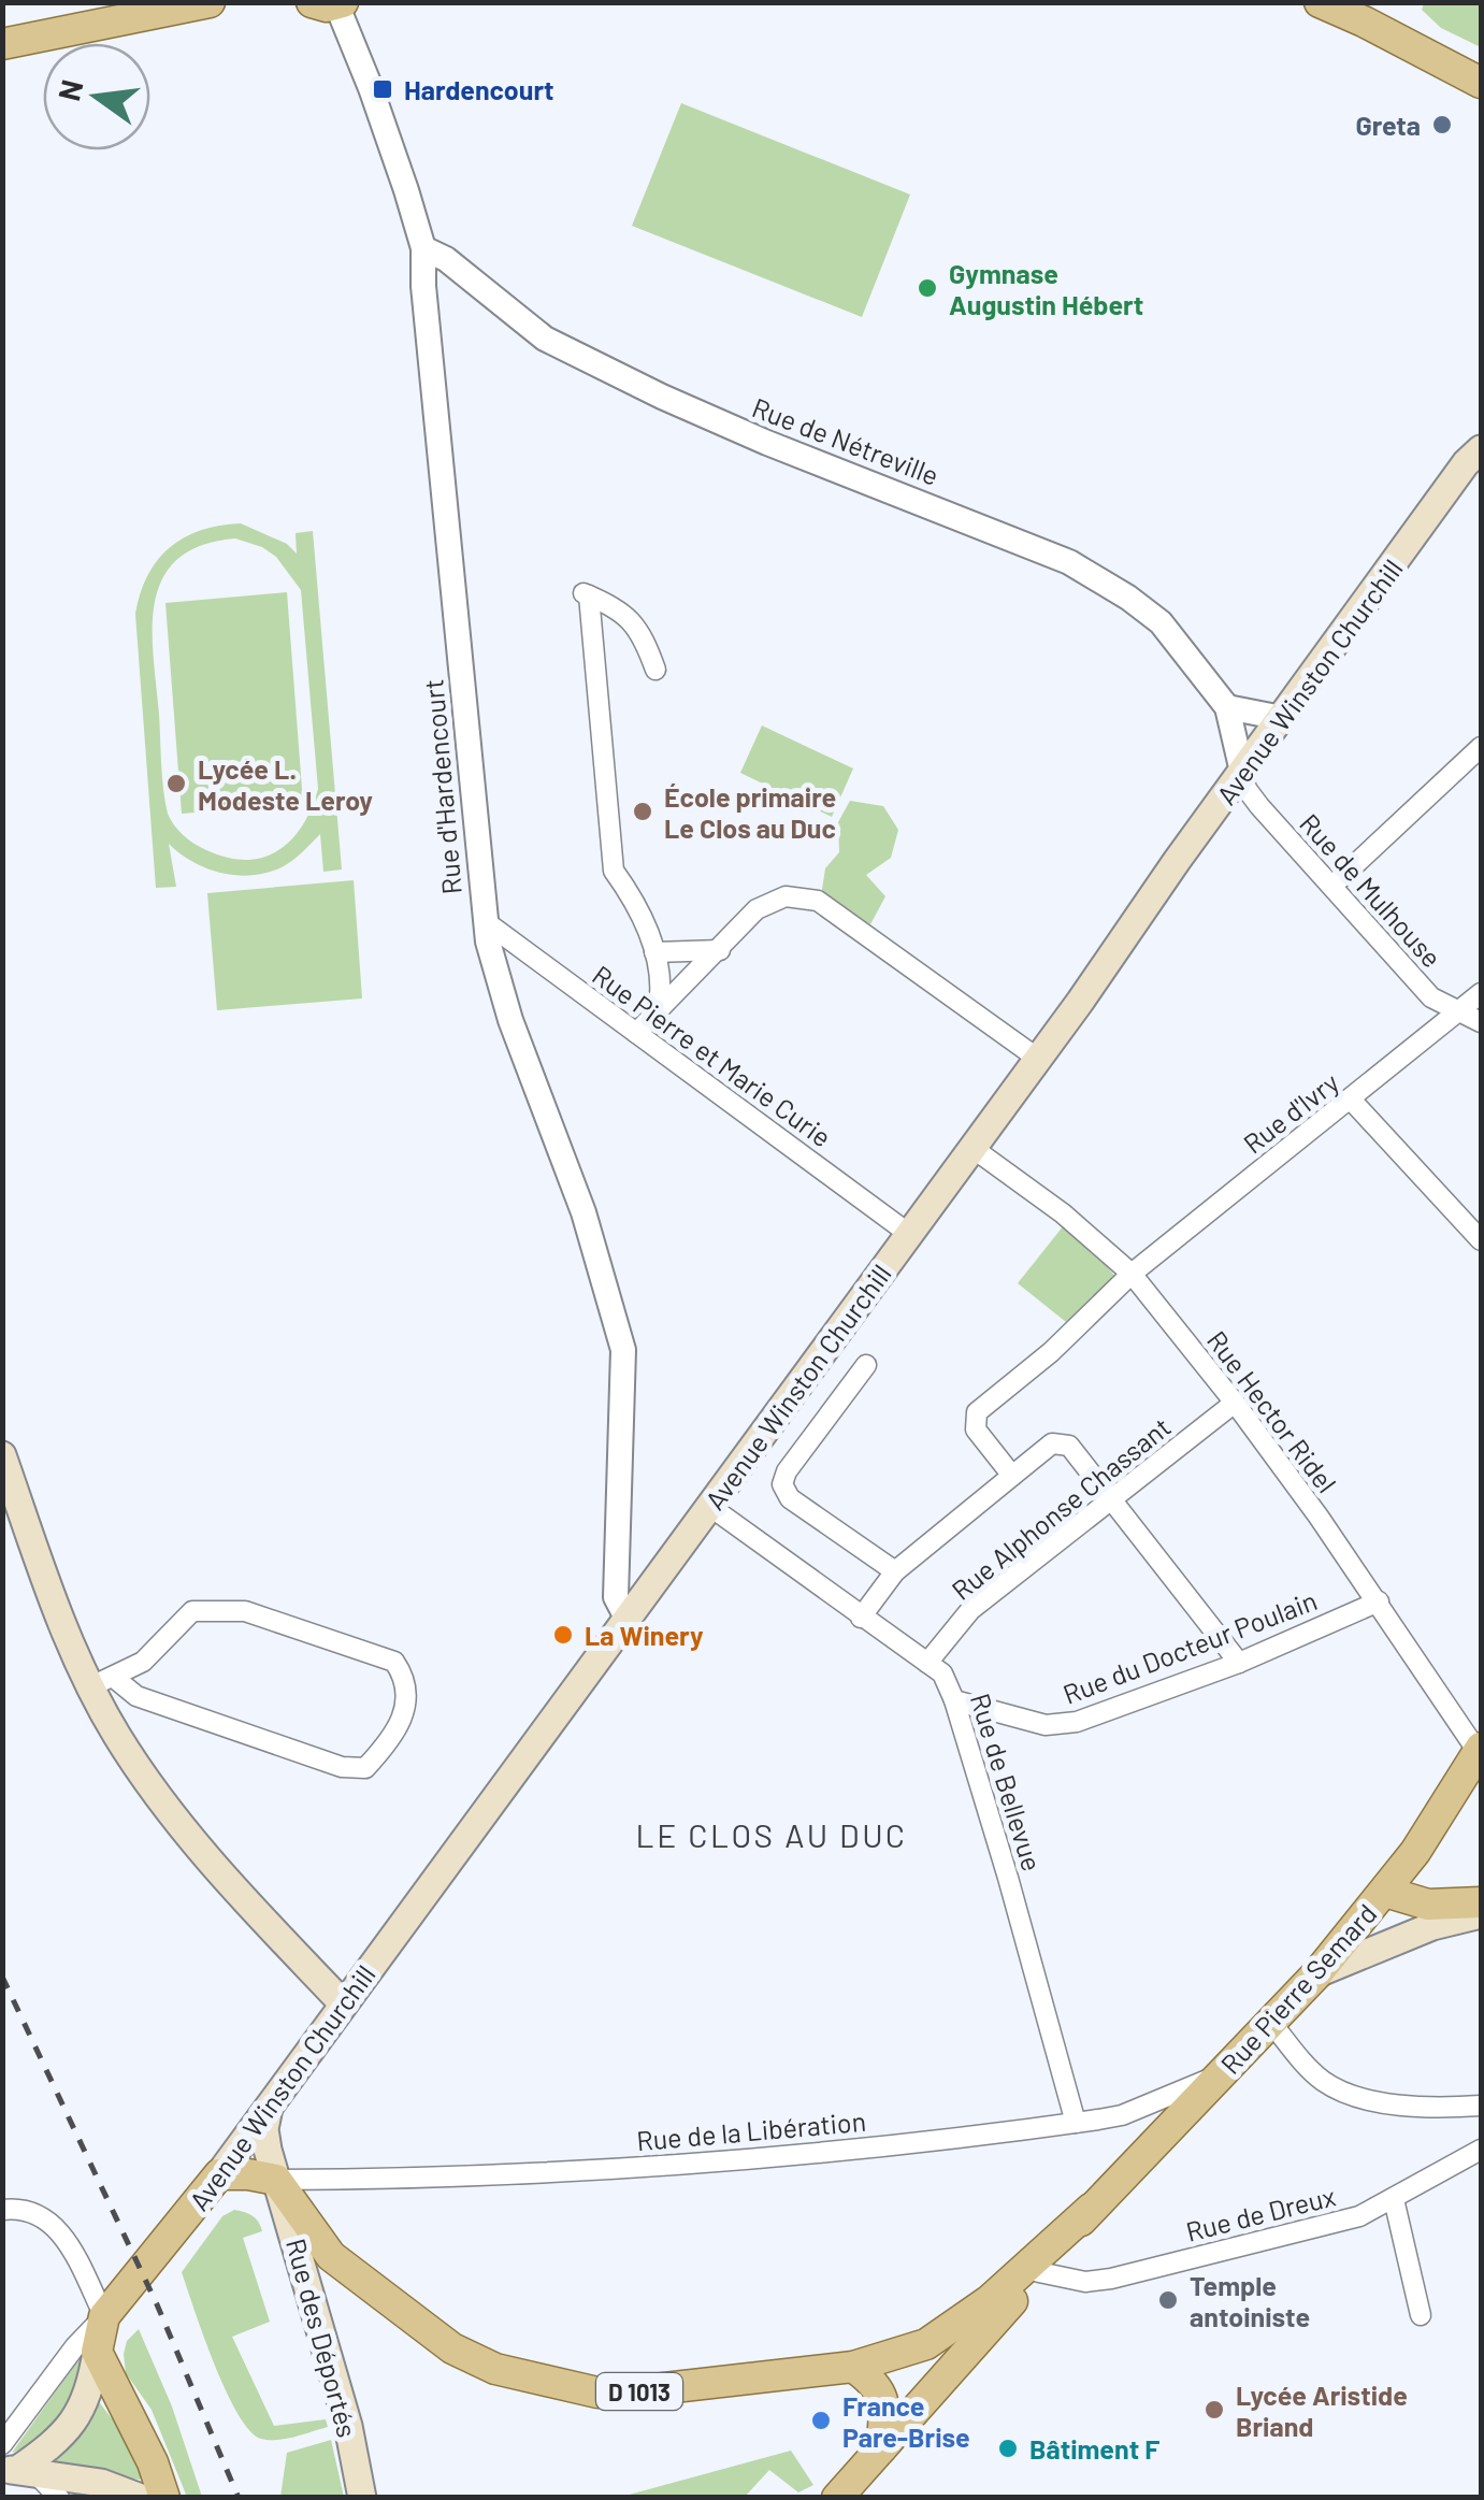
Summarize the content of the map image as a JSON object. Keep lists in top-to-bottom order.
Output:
{
  "streets": {
    "main road": [
      "Avenue Winston Churchill",
      "Rue Pierre Semard",
      "Rue des Déportés",
      "D 1013"
    ],
    "street": [
      "Rue de Nétreville",
      "Rue d'Hardencourt",
      "Rue de Mulhouse",
      "Rue Pierre et Marie Curie",
      "Rue d'Ivry",
      "Rue Hector Ridel",
      "Rue Alphonse Chassant",
      "Rue du Docteur Poulain",
      "Rue de Bellevue",
      "Rue de la Libération",
      "Rue de Dreux"
    ]
  },
  "crossings": [
    ["Rue de Nétreville", "Avenue Winston Churchill"],
    ["Rue de Nétreville", "Rue d'Hardencourt"],
    ["Rue de Nétreville", "Rue de Mulhouse"],
    ["Avenue Winston Churchill", "Rue d'Hardencourt"],
    ["Avenue Winston Churchill", "Rue de Mulhouse"],
    ["Avenue Winston Churchill", "Rue Pierre et Marie Curie"],
    ["Avenue Winston Churchill", "Rue Hector Ridel"],
    ["Avenue Winston Churchill", "Rue de Bellevue"],
    ["Avenue Winston Churchill", "Rue des Déportés"],
    ["Rue d'Hardencourt", "Rue Pierre et Marie Curie"],
    ["Rue de Mulhouse", "Rue d'Ivry"],
    ["Rue d'Ivry", "Rue Hector Ridel"],
    ["Rue Hector Ridel", "Rue Alphonse Chassant"],
    ["Rue Hector Ridel", "Rue du Docteur Poulain"],
    ["Rue Hector Ridel", "Rue Pierre Semard"],
    ["Rue Alphonse Chassant", "Rue de Bellevue"],
    ["Rue du Docteur Poulain", "Rue de Bellevue"],
    ["Rue de Bellevue", "Rue de la Libération"],
    ["Rue Pierre Semard", "Rue de la Libération"],
    ["Rue Pierre Semard", "Rue de Dreux"],
    ["Rue Pierre Semard", "D 1013"],
    ["Rue de la Libération", "Rue des Déportés"],
    ["Rue de la Libération", "D 1013"],
    ["Rue des Déportés", "D 1013"]
  ],
  "districts": ["LE CLOS AU DUC"],
  "places": {
    "transit": ["Hardencourt"],
    "other": [
      "Greta",
      "Gymnase Augustin Hébert",
      "Lycée L. Modeste Leroy",
      "École primaire Le Clos au Duc",
      "La Winery",
      "Temple antoiniste",
      "Lycée Aristide Briand",
      "France Pare-Brise",
      "Bâtiment F"
    ]
  },
  "north": "left"
}
